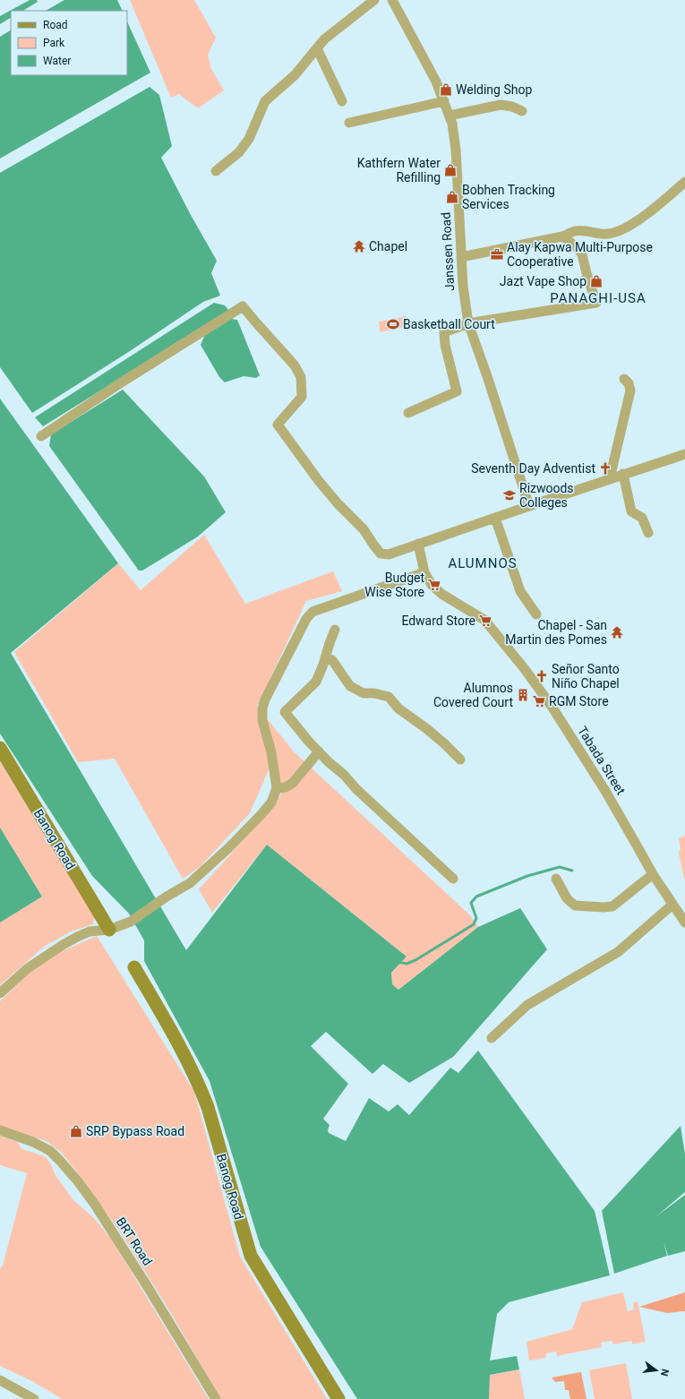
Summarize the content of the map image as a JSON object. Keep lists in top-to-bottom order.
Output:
{
  "streets": {
    "street": [
      "Janssen Road",
      "Tabada Street",
      "Banog Road",
      "BRT Road"
    ]
  },
  "districts": ["PANAGHI-USA", "ALUMNOS"],
  "places": {
    "shop": [
      "Welding Shop",
      "Kathfern Water Refilling",
      "Bobhen Tracking Services",
      "Jazt Vape Shop",
      "SRP Bypass Road"
    ],
    "temple": ["Chapel", "Chapel - San Martin des Pomes"],
    "office": ["Alay Kapwa Multi-Purpose Cooperative"],
    "sports": ["Basketball Court"],
    "church": ["Seventh Day Adventist", "Señor Santo Niño Chapel"],
    "school or university": ["Rizwoods Colleges"],
    "supermarket": ["Budget Wise Store", "Edward Store", "RGM Store"],
    "building": ["Alumnos Covered Court"]
  },
  "legend": ["Road", "Park", "Water"],
  "north": "right"
}
